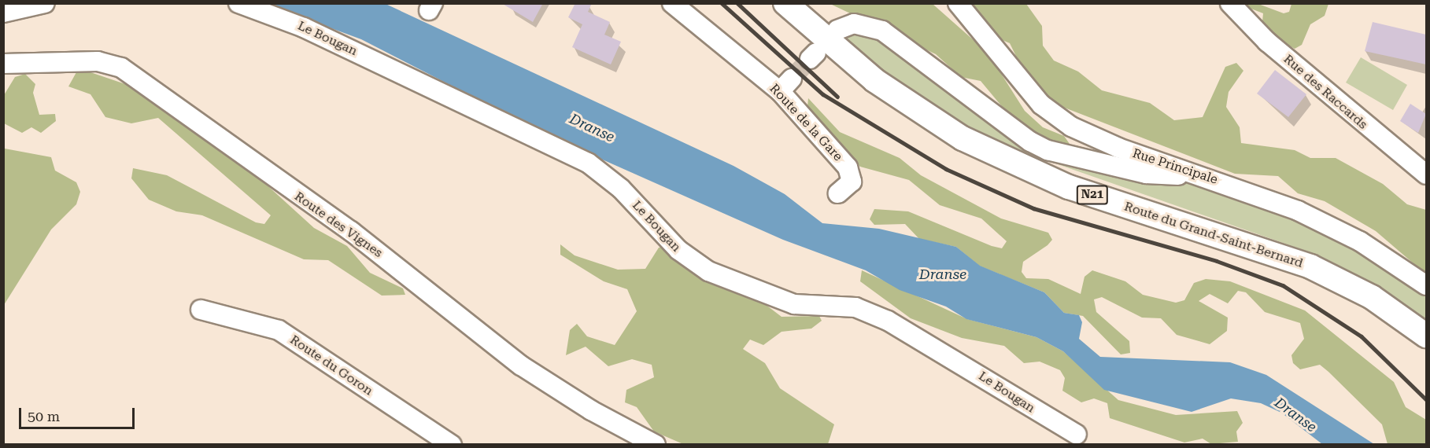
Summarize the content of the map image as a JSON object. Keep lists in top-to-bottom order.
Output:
{
  "streets": {
    "main road": ["N21", "Route du Grand-Saint-Bernard"],
    "street": [
      "Le Bougan",
      "Rue des Raccards",
      "Route de la Gare",
      "Rue Principale",
      "Route des Vignes",
      "Route du Goron"
    ]
  },
  "water": ["Dranse"],
  "scale_bar": "50 m"
}
